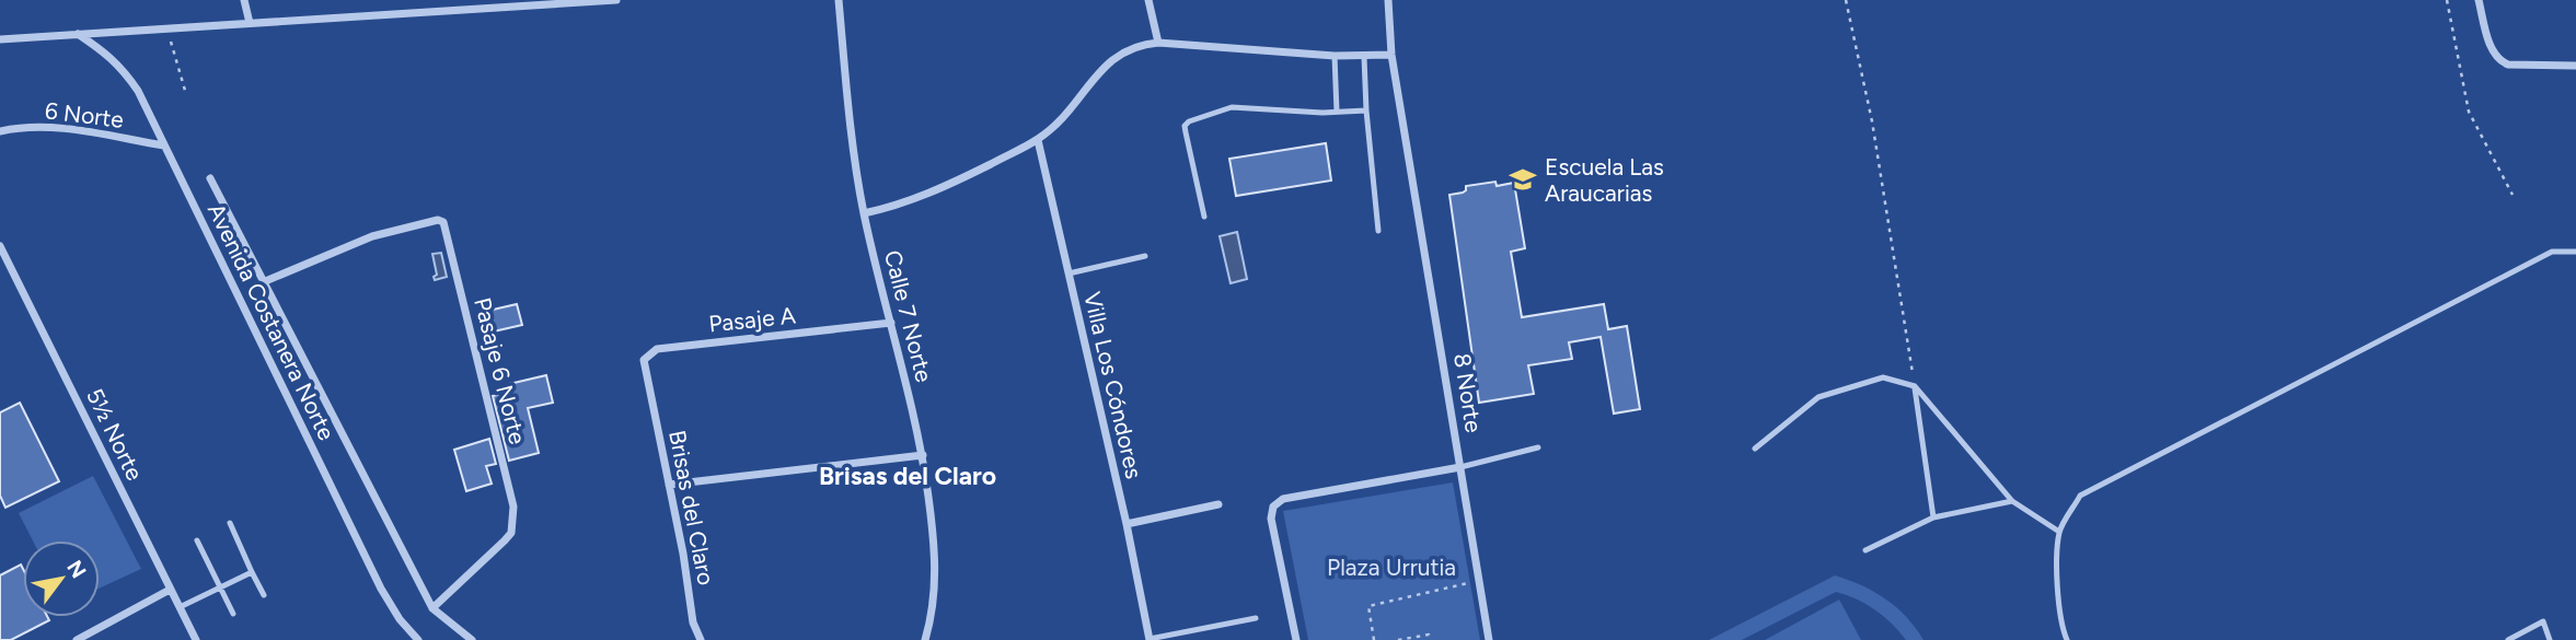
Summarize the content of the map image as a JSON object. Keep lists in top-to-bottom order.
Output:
{
  "streets": {
    "street": [
      "6 Norte",
      "Calle 7 Norte",
      "Pasaje A",
      "Avenida Costanera Norte",
      "Pasaje 6 Norte",
      "Villa Los Cóndores",
      "8 Norte",
      "5½ Norte",
      "Brisas del Claro"
    ]
  },
  "crossings": [
    ["6 Norte", "Avenida Costanera Norte"],
    ["Calle 7 Norte", "Pasaje A"],
    ["Pasaje A", "Brisas del Claro"],
    ["Avenida Costanera Norte", "Pasaje 6 Norte"]
  ],
  "districts": ["Brisas del Claro"],
  "parks": ["Plaza Urrutia"],
  "places": {
    "school or university": ["Escuela Las Araucarias"]
  },
  "north": "top right"
}
